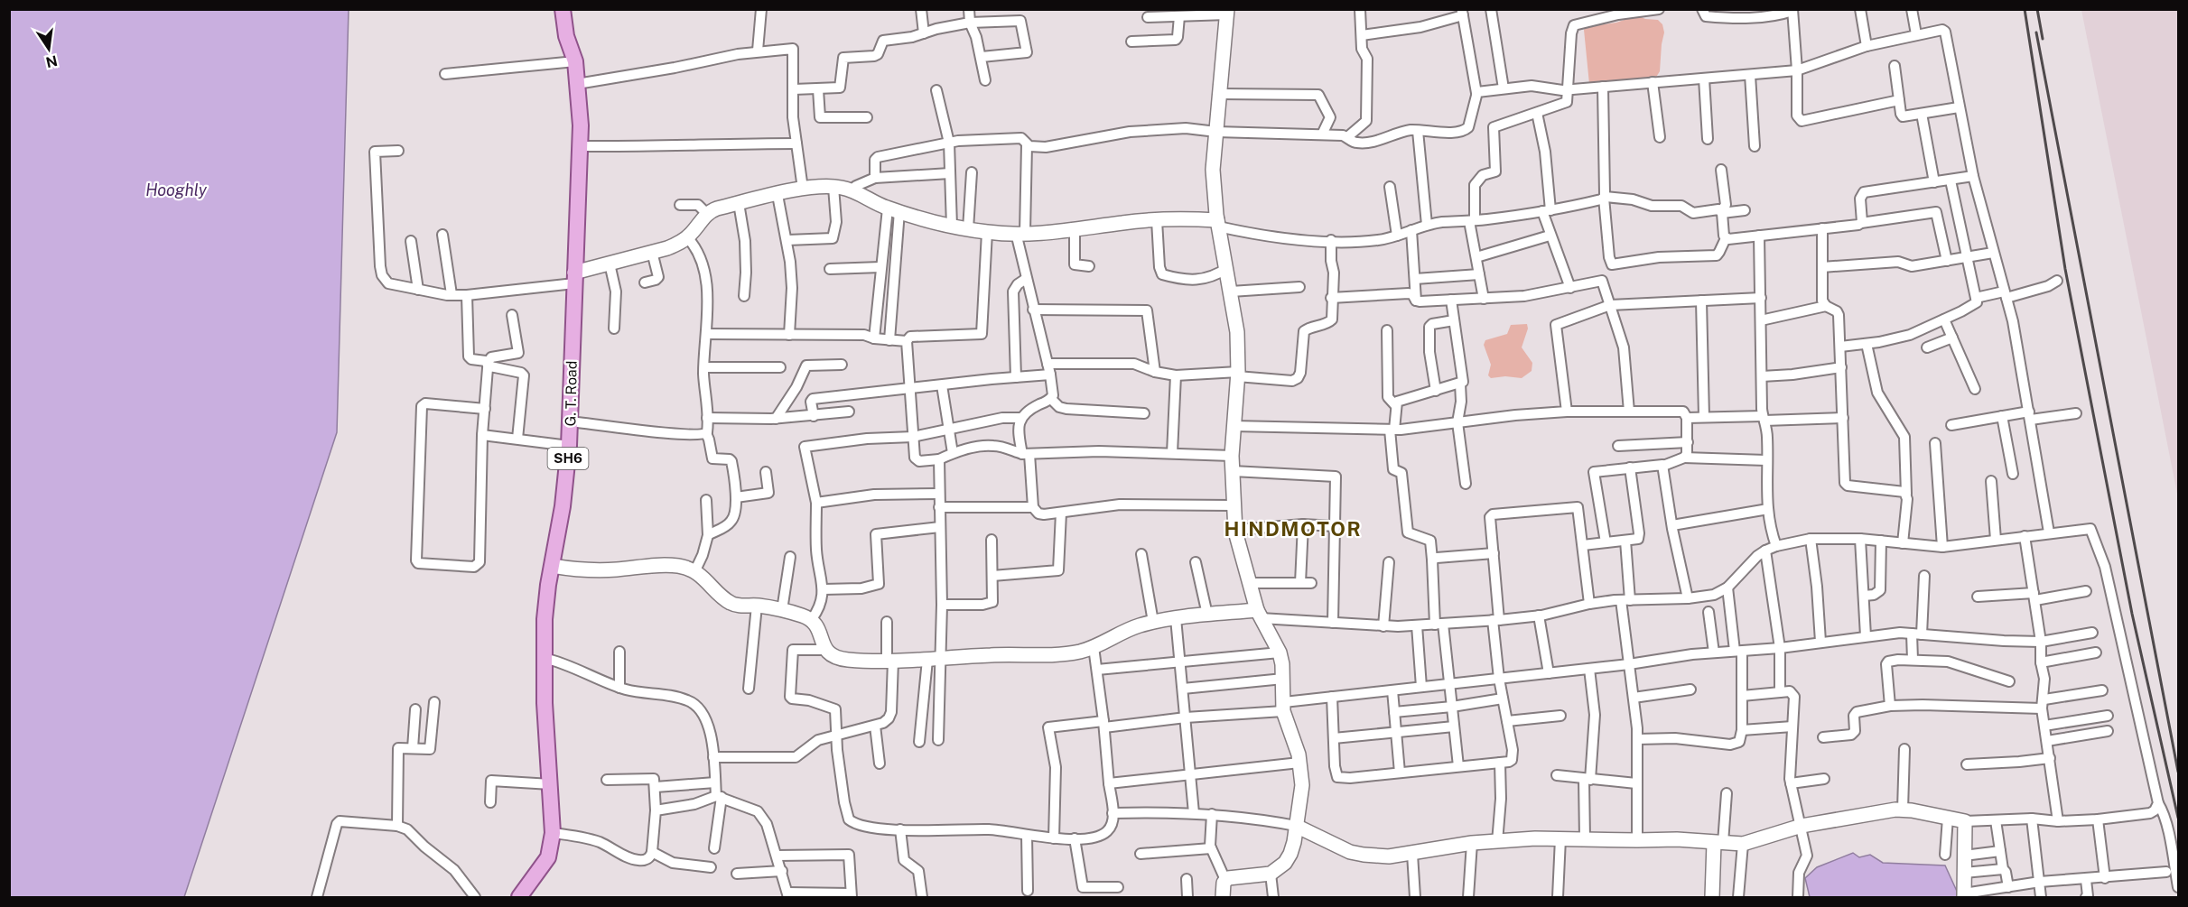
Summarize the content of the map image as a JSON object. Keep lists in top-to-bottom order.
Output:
{
  "streets": {
    "main road": ["G. T. Road", "SH6"]
  },
  "districts": ["HINDMOTOR"],
  "water": ["Hooghly"],
  "north": "bottom"
}
